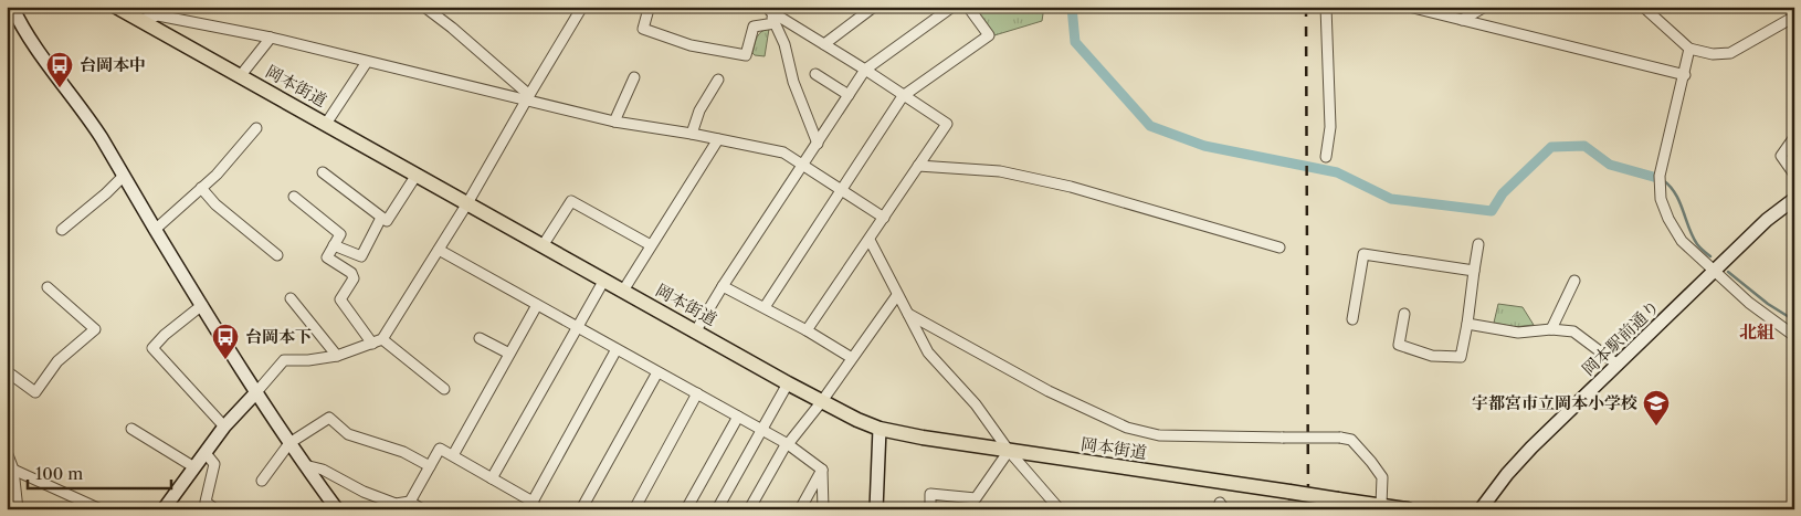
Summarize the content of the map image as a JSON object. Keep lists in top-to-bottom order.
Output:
{
  "streets": {
    "main road": ["岡本街道"],
    "street": ["岡本駅前通り"]
  },
  "districts": ["北組"],
  "places": {
    "bus stop": ["台岡本中", "台岡本下"],
    "school or university": ["宇都宮市立岡本小学校"]
  },
  "scale_bar": "100 m"
}
